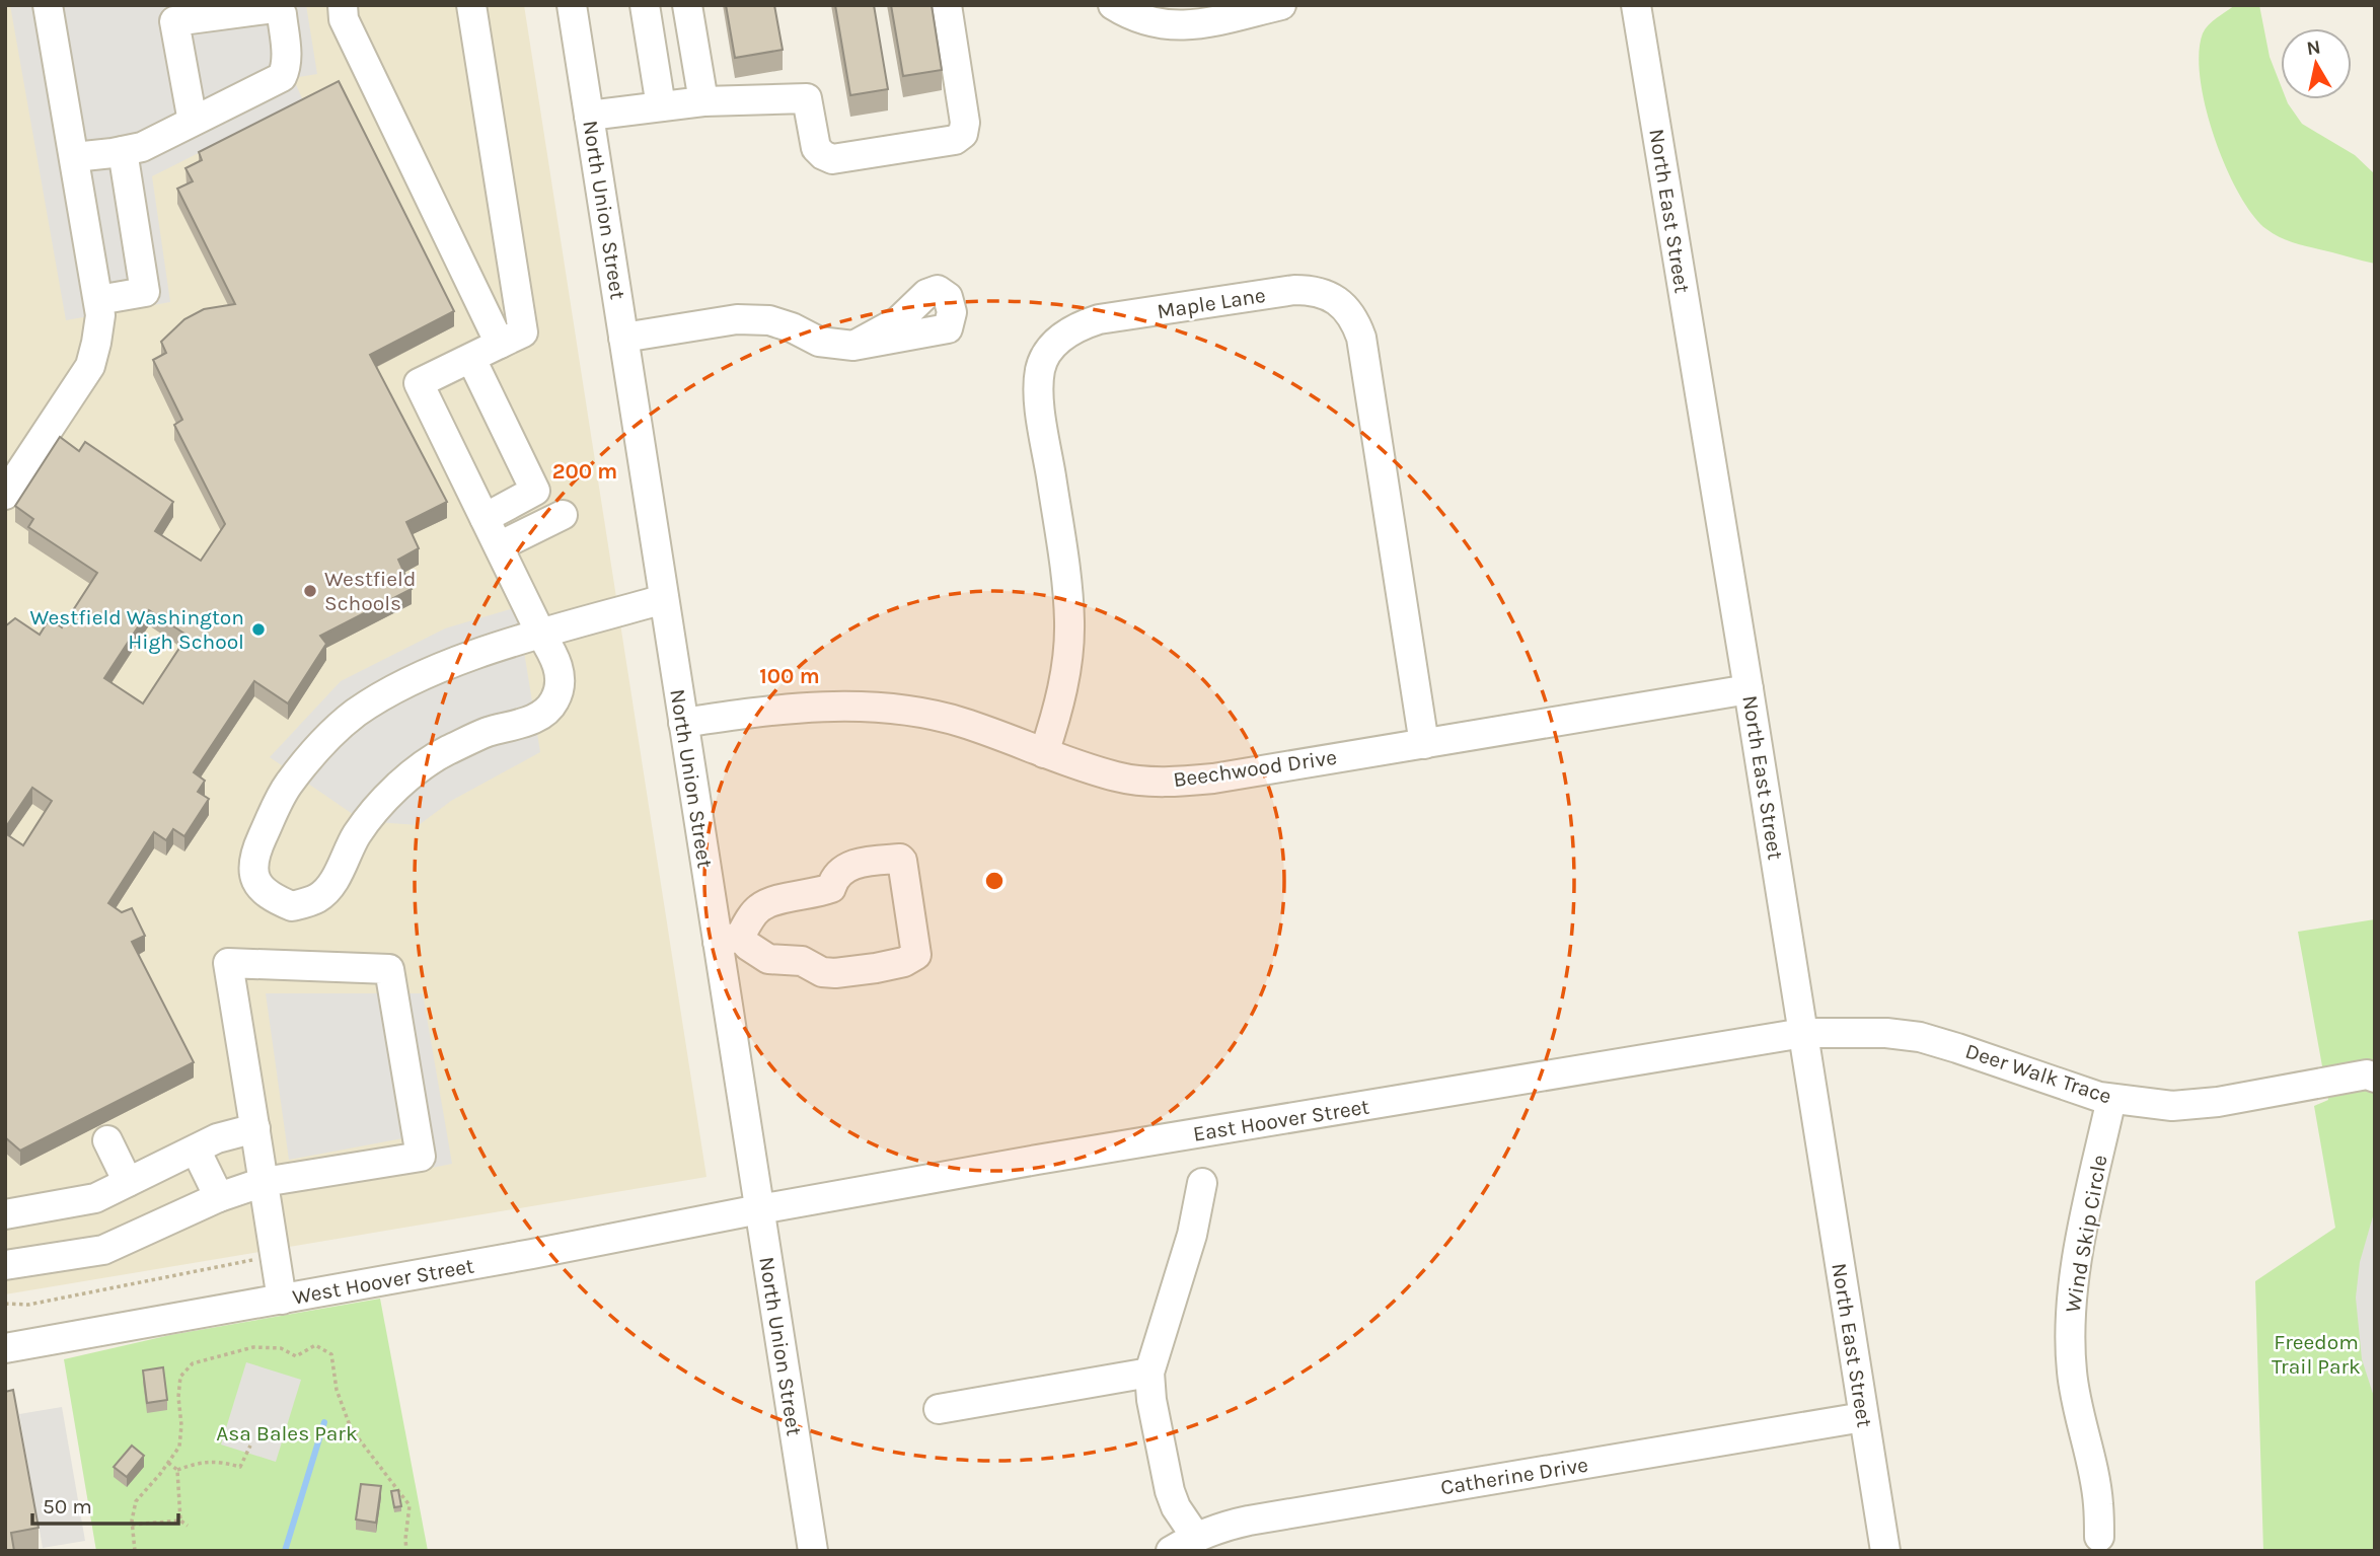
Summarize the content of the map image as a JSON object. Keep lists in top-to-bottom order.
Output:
{
  "streets": {
    "street": [
      "North Union Street",
      "North East Street",
      "Maple Lane",
      "Beechwood Drive",
      "Deer Walk Trace",
      "East Hoover Street",
      "Wind Skip Circle",
      "West Hoover Street",
      "Catherine Drive"
    ]
  },
  "crossings": [
    ["North Union Street", "Beechwood Drive"],
    ["North Union Street", "East Hoover Street"],
    ["North Union Street", "West Hoover Street"],
    ["North East Street", "Beechwood Drive"],
    ["North East Street", "Deer Walk Trace"],
    ["North East Street", "East Hoover Street"],
    ["North East Street", "Catherine Drive"],
    ["Maple Lane", "Beechwood Drive"],
    ["Deer Walk Trace", "East Hoover Street"],
    ["Deer Walk Trace", "Wind Skip Circle"],
    ["East Hoover Street", "West Hoover Street"]
  ],
  "parks": ["Freedom Trail Park", "Asa Bales Park"],
  "places": ["Westfield Schools", "Westfield Washington High School"],
  "scale_bar": "50 m",
  "north": "top",
  "rings": ["200 m", "100 m"]
}
